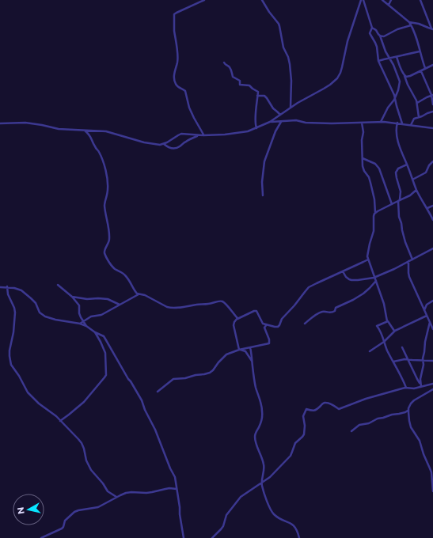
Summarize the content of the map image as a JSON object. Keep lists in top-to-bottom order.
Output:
{
  "north": "left"
}
